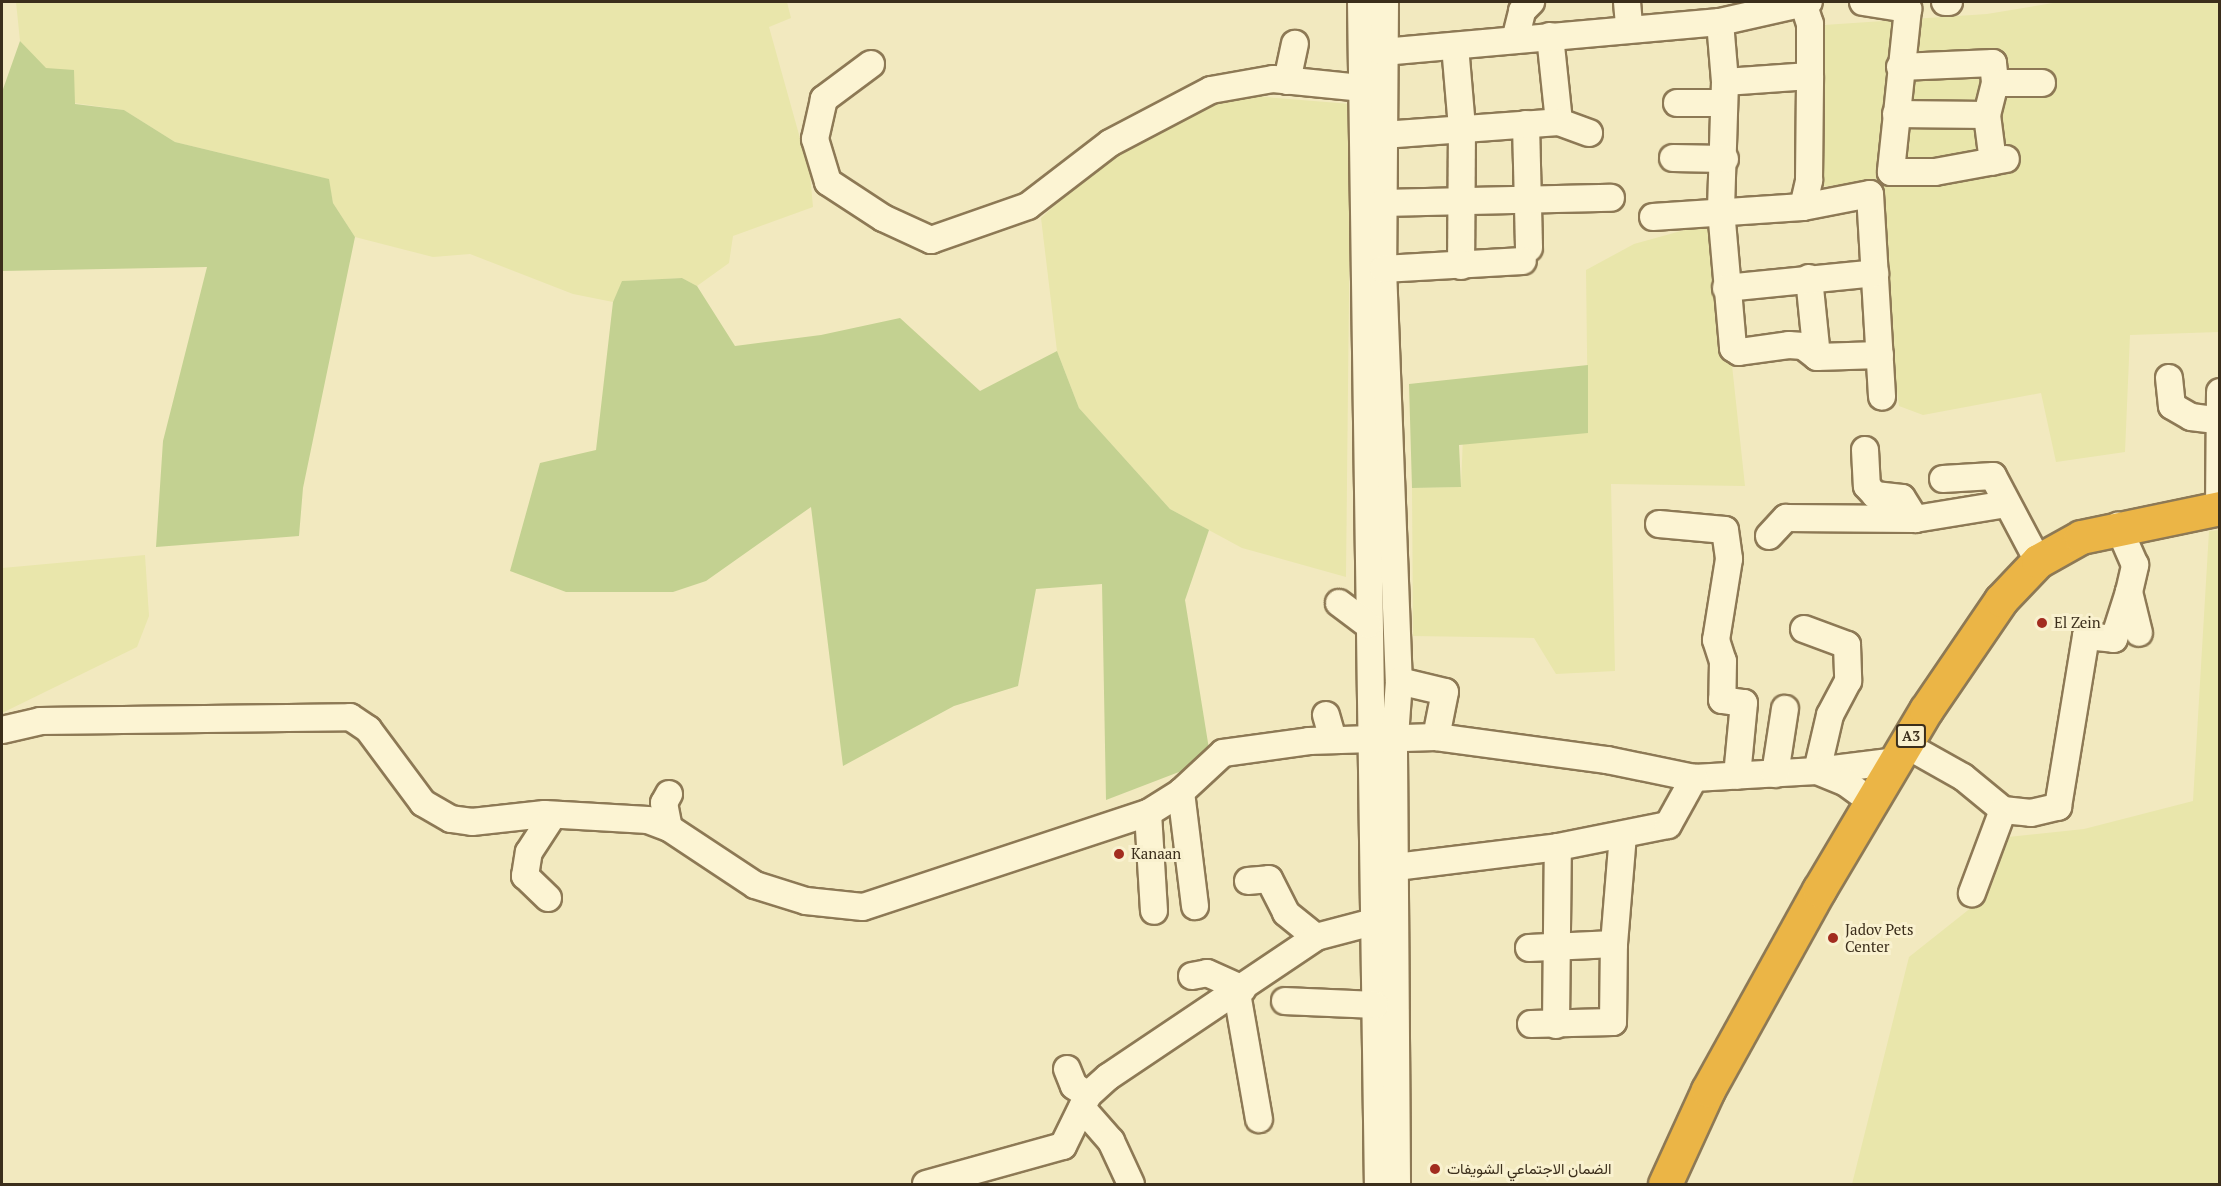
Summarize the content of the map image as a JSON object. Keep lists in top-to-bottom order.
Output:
{
  "streets": {
    "highway": ["A3"]
  },
  "places": [
    "El Zein",
    "Kanaan",
    "Jadov Pets Center",
    "الضمان الاجتماعي الشويفات"
  ]
}
